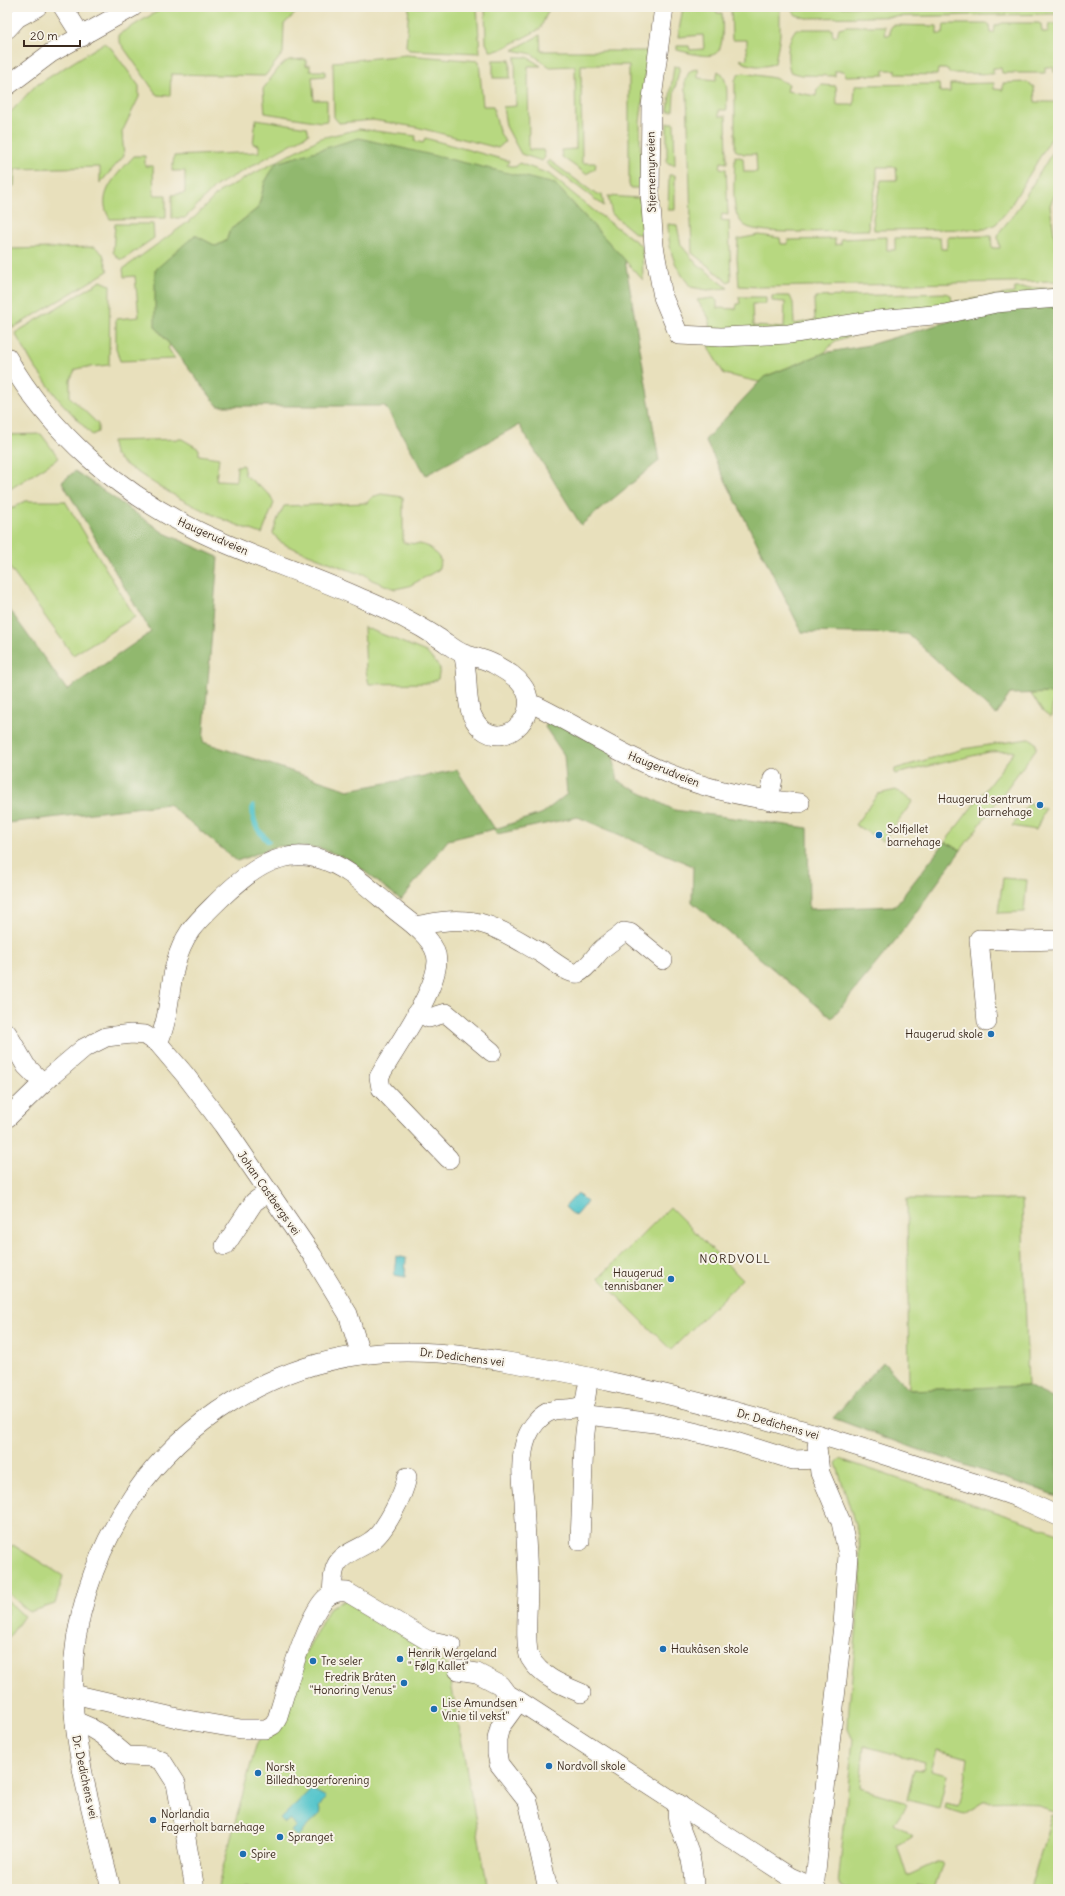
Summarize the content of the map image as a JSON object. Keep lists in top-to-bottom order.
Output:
{
  "streets": {
    "street": [
      "Stjernemyrveien",
      "Haugerudveien",
      "Johan Castbergs vei",
      "Dr. Dedichens vei"
    ]
  },
  "crossings": [
    ["Johan Castbergs vei", "Dr. Dedichens vei"]
  ],
  "districts": ["NORDVOLL"],
  "places": [
    "Haugerud sentrum barnehage",
    "Solfjellet barnehage",
    "Haugerud skole",
    "Haugerud tennisbaner",
    "Haukåsen skole",
    "Henrik Wergeland \" Følg Kallet\"",
    "Tre seler",
    "Fredrik Bråten \"Honoring Venus\"",
    "Lise Amundsen \" Vinie til vekst\"",
    "Nordvoll skole",
    "Norsk Billedhoggerforening",
    "Norlandia Fagerholt barnehage",
    "Spranget",
    "Spire"
  ],
  "scale_bar": "20 m"
}
